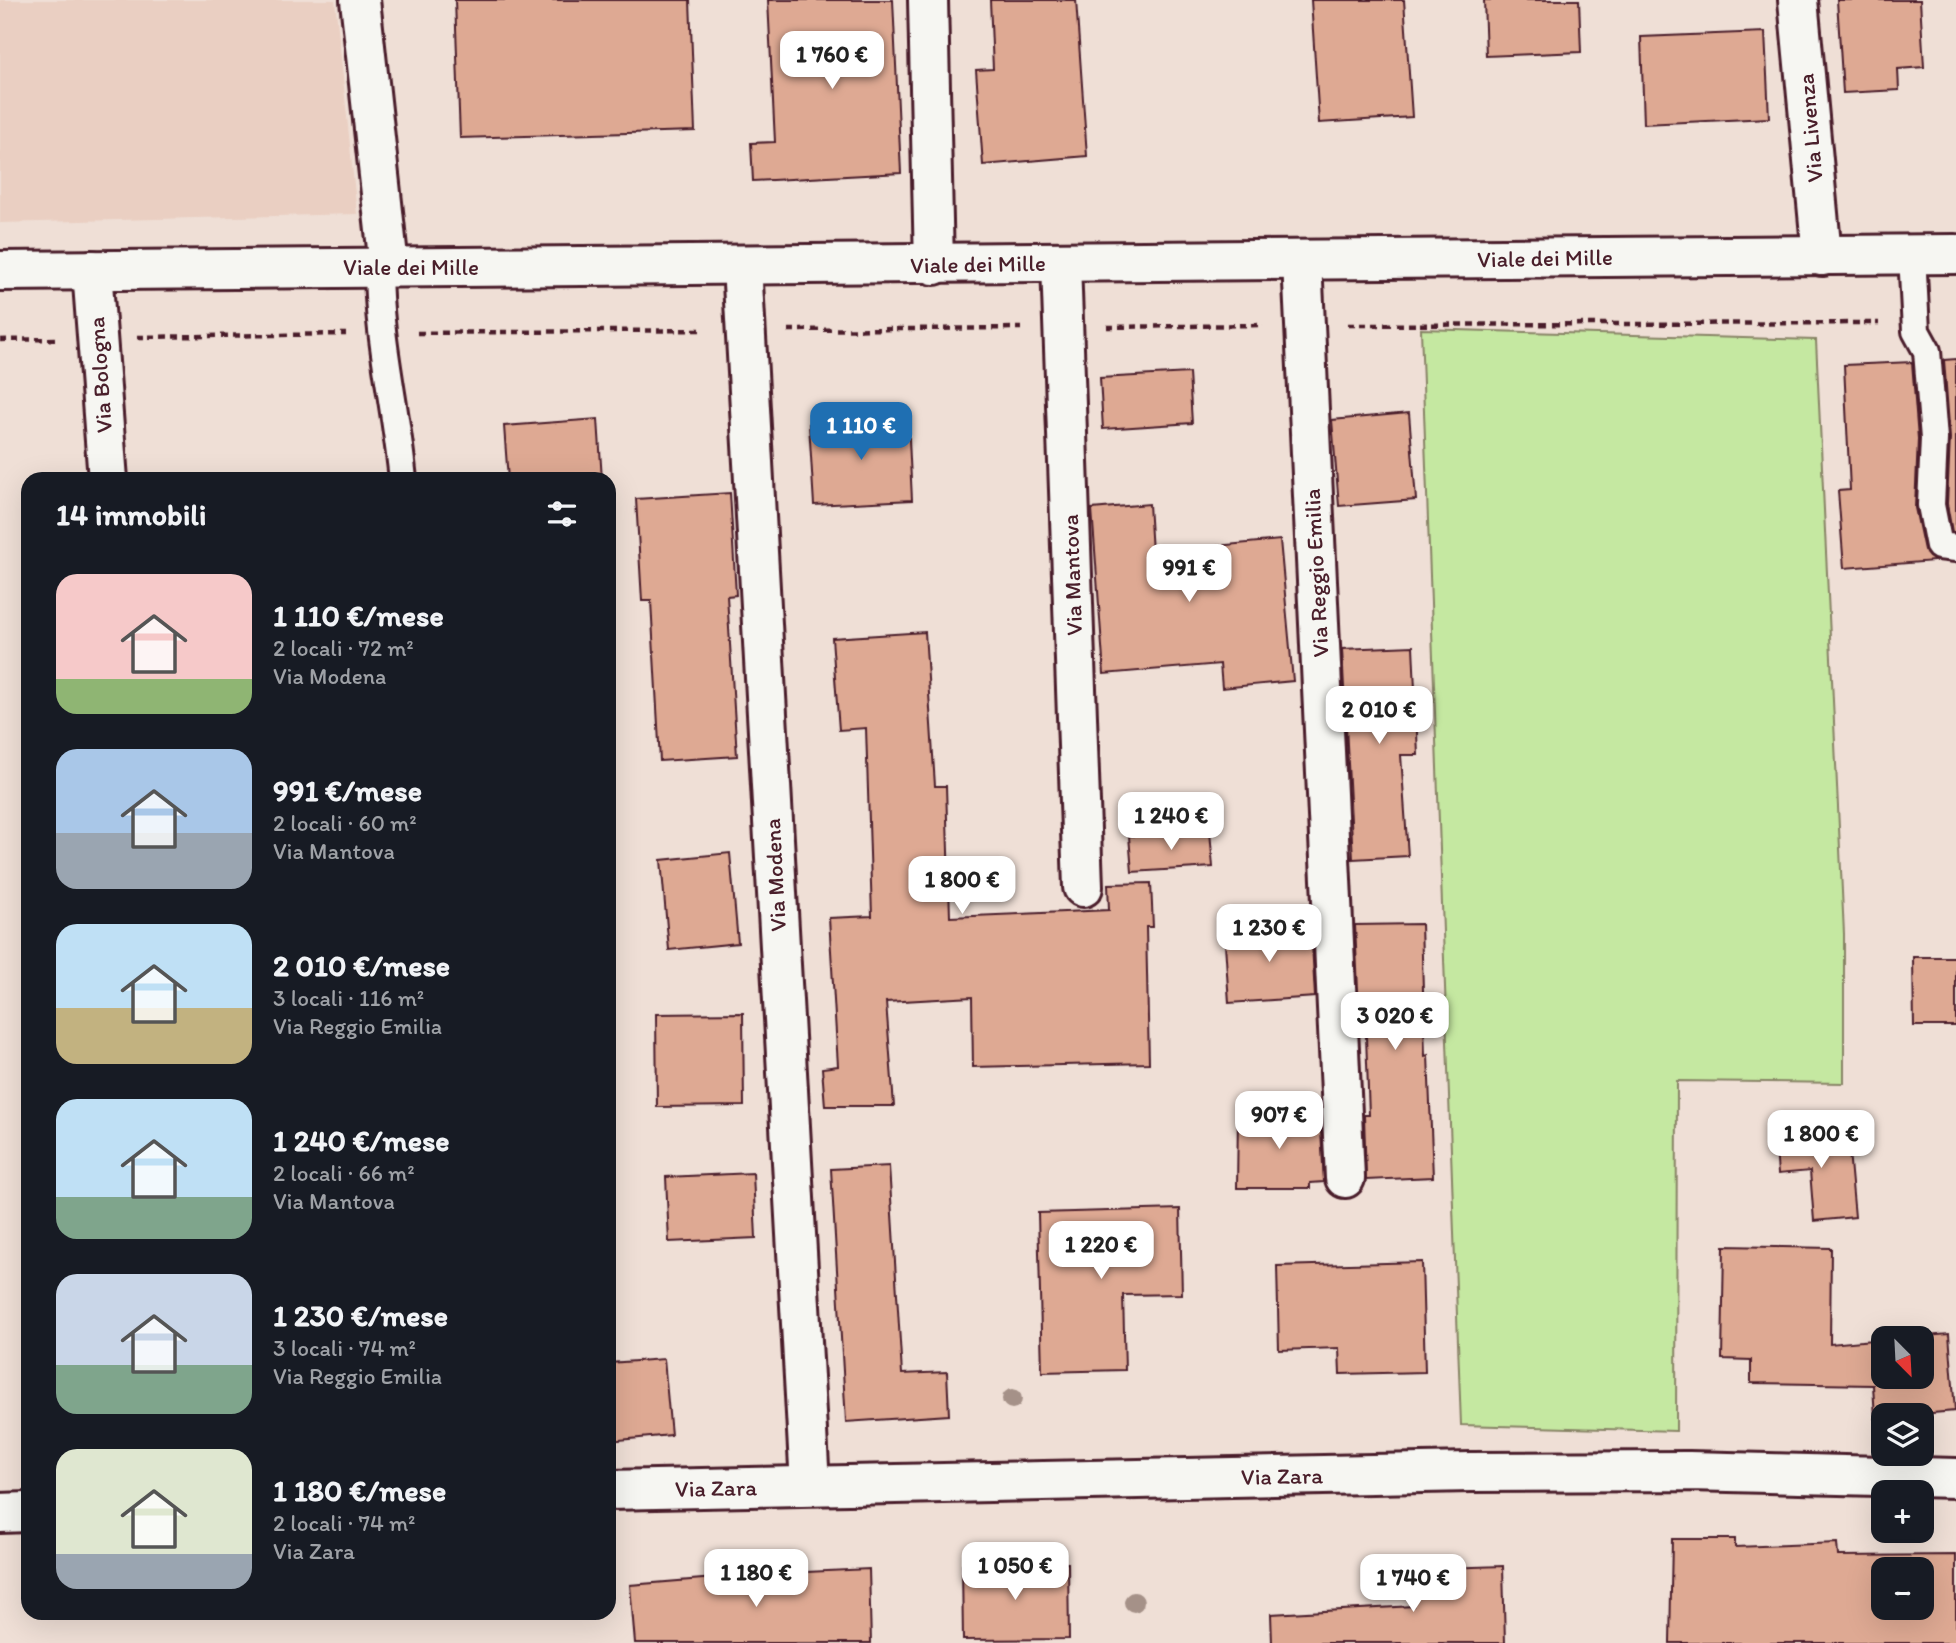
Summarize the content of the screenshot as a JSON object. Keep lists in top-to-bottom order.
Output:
{
  "streets": {
    "street": [
      "Via Livenza",
      "Viale dei Mille",
      "Via Bologna",
      "Via Reggio Emilia",
      "Via Mantova",
      "Via Modena",
      "Via Zara"
    ]
  },
  "crossings": [
    ["Via Livenza", "Viale dei Mille"],
    ["Viale dei Mille", "Via Bologna"],
    ["Viale dei Mille", "Via Reggio Emilia"],
    ["Viale dei Mille", "Via Mantova"],
    ["Viale dei Mille", "Via Modena"],
    ["Via Modena", "Via Zara"]
  ],
  "north": "bottom right",
  "page": {
    "price": [
      "1 760 €",
      "1 110 €",
      "991 €",
      "2 010 €",
      "1 240 €",
      "1 800 €",
      "1 230 €",
      "3 020 €",
      "907 €",
      "1 800 €",
      "1 220 €",
      "1 050 €",
      "1 180 €",
      "1 740 €"
    ],
    "heading": "14 immobili",
    "list": [
      {
        "name": "1 110 €/mese",
        "note": "2 locali · 72 m² · Via Modena"
      },
      {
        "name": "991 €/mese",
        "note": "2 locali · 60 m² · Via Mantova"
      },
      {
        "name": "2 010 €/mese",
        "note": "3 locali · 116 m² · Via Reggio Emilia"
      },
      {
        "name": "1 240 €/mese",
        "note": "2 locali · 66 m² · Via Mantova"
      },
      {
        "name": "1 230 €/mese",
        "note": "3 locali · 74 m² · Via Reggio Emilia"
      },
      {
        "name": "1 180 €/mese",
        "note": "2 locali · 74 m² · Via Zara"
      }
    ],
    "map_buttons": ["+", "−"]
  }
}
